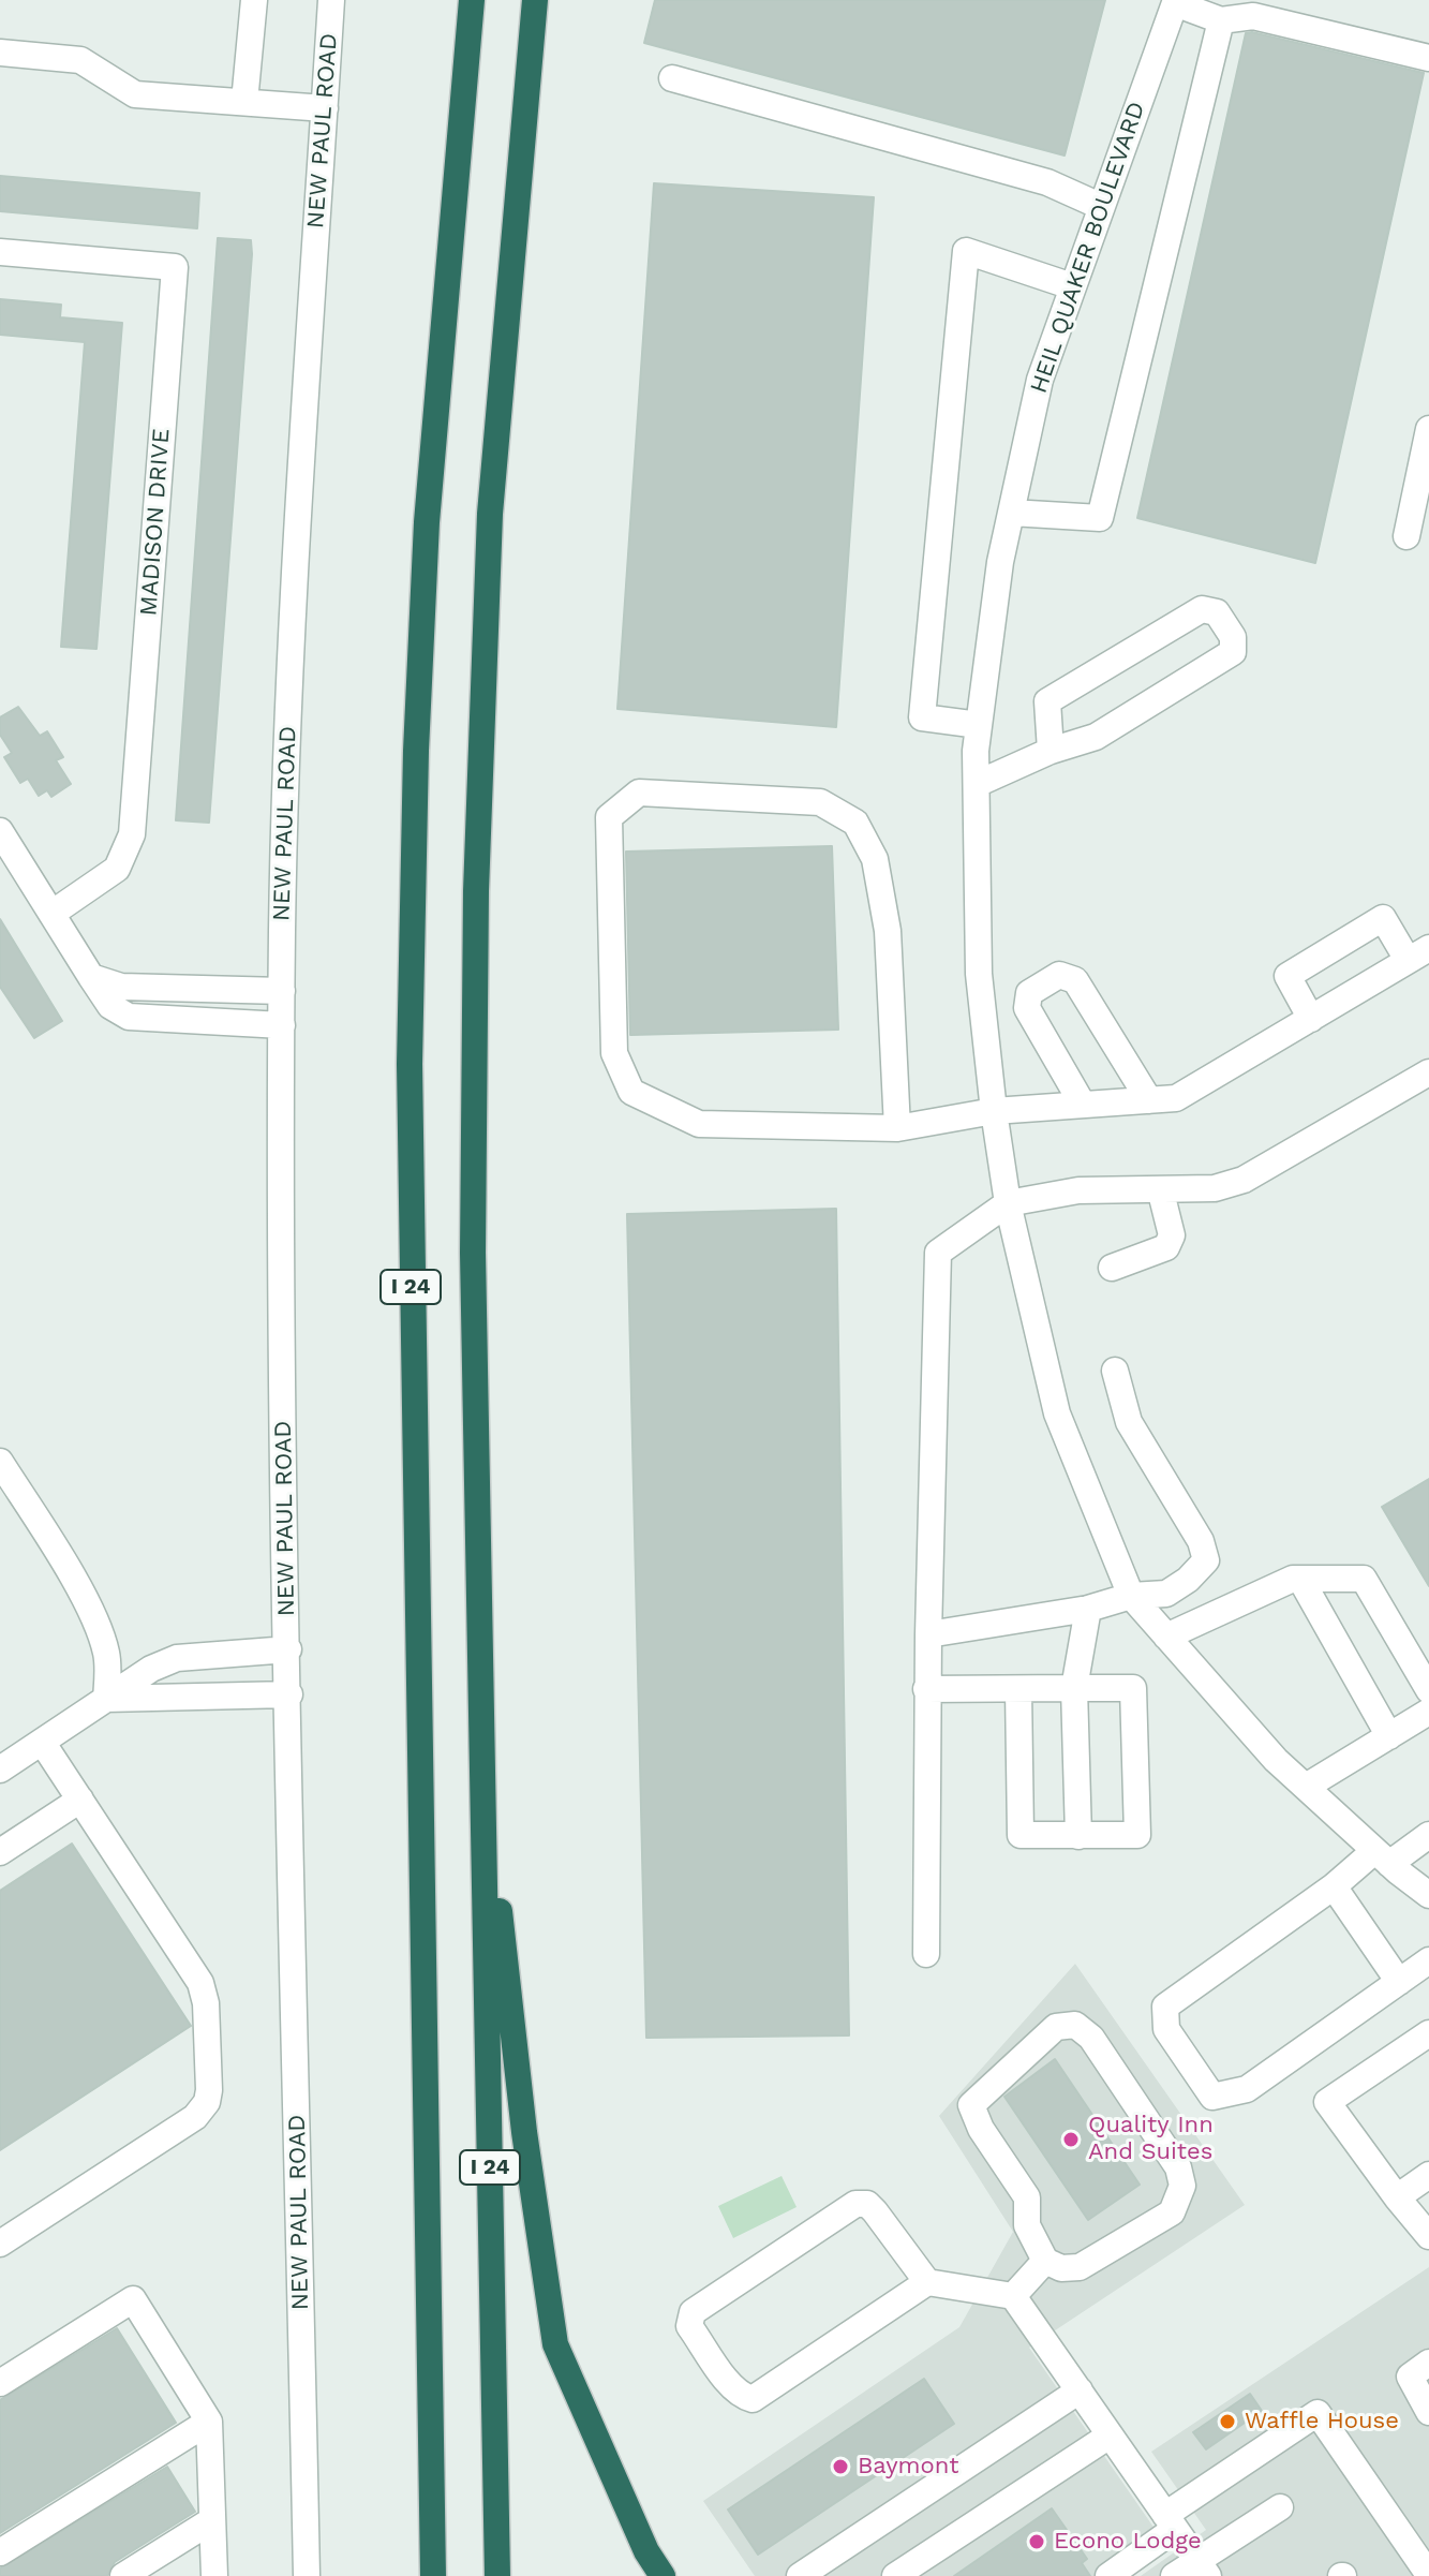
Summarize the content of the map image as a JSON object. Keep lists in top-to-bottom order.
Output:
{
  "streets": {
    "highway": ["I 24"],
    "street": ["NEW PAUL ROAD", "HEIL QUAKER BOULEVARD", "MADISON DRIVE"]
  },
  "places": [
    "Quality Inn And Suites",
    "Waffle House",
    "Baymont",
    "Econo Lodge"
  ]
}
